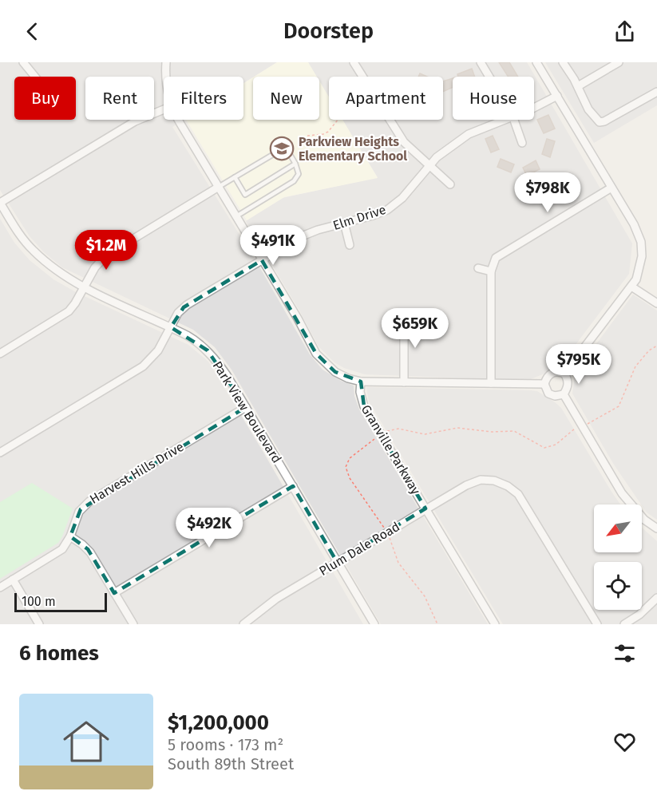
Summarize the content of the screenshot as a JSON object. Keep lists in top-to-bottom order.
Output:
{
  "streets": {
    "street": [
      "Elm Drive",
      "Park View Boulevard",
      "Granville Parkway",
      "Harvest Hills Drive",
      "Plum Dale Road"
    ]
  },
  "crossings": [
    ["Elm Drive", "Park View Boulevard"],
    ["Park View Boulevard", "Harvest Hills Drive"],
    ["Park View Boulevard", "Plum Dale Road"],
    ["Granville Parkway", "Plum Dale Road"]
  ],
  "places": {
    "school or university": ["Parkview Heights Elementary School"]
  },
  "scale_bar": "100 m",
  "north": "bottom left",
  "page": {
    "header": "Doorstep",
    "chip": [
      "Buy",
      "Rent",
      "Filters",
      "New",
      "Apartment",
      "House"
    ],
    "price": [
      "$798K",
      "$491K",
      "$1.2M",
      "$659K",
      "$795K",
      "$492K"
    ],
    "scale": "100 m",
    "heading": "6 homes",
    "list": [
      {
        "name": "$1,200,000",
        "note": "5 rooms · 173 m² · South 89th Street"
      }
    ]
  }
}
